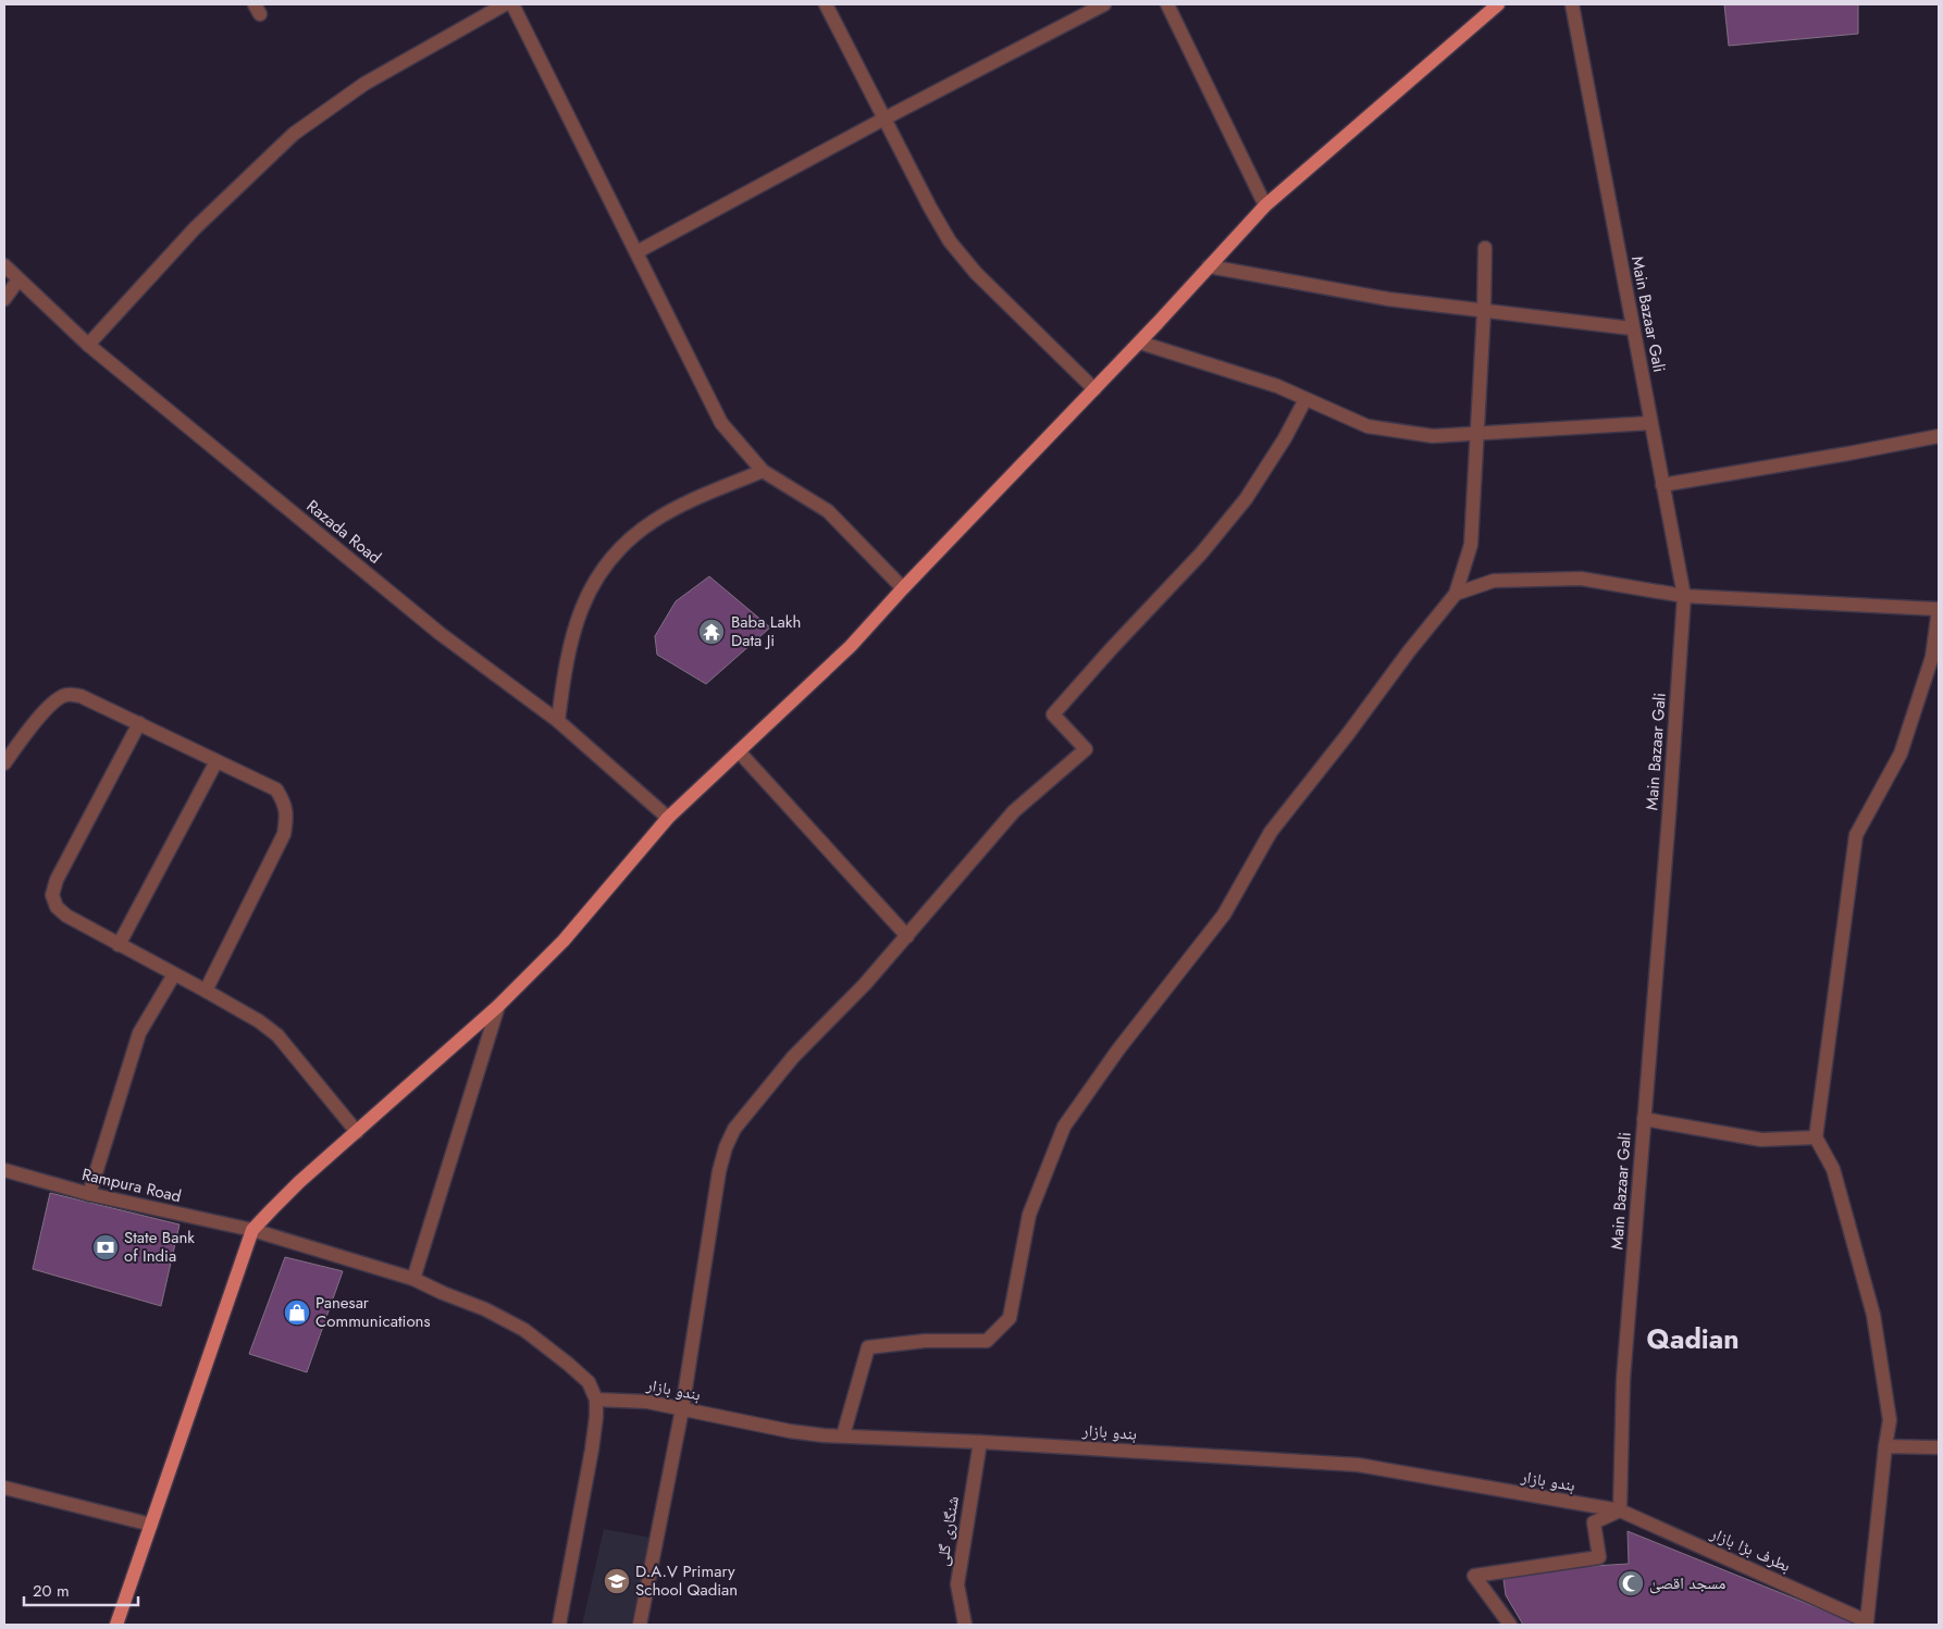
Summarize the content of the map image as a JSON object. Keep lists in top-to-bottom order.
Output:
{
  "streets": {
    "street": [
      "Main Bazaar Gali",
      "Razada Road",
      "Rampura Road",
      "ہندو بازار",
      "شنگاری گلی",
      "بطرف بڑا بازار"
    ]
  },
  "crossings": [
    ["Main Bazaar Gali", "ہندو بازار"],
    ["Main Bazaar Gali", "بطرف بڑا بازار"],
    ["Rampura Road", "ہندو بازار"],
    ["ہندو بازار", "شنگاری گلی"],
    ["ہندو بازار", "بطرف بڑا بازار"]
  ],
  "districts": ["Qadian"],
  "places": {
    "temple": ["Baba Lakh Data Ji"],
    "bank": ["State Bank of India"],
    "shop": ["Panesar Communications"],
    "school or university": ["D.A.V Primary School Qadian"],
    "mosque": ["مسجد اقصیٰ"]
  },
  "scale_bar": "20 m"
}
